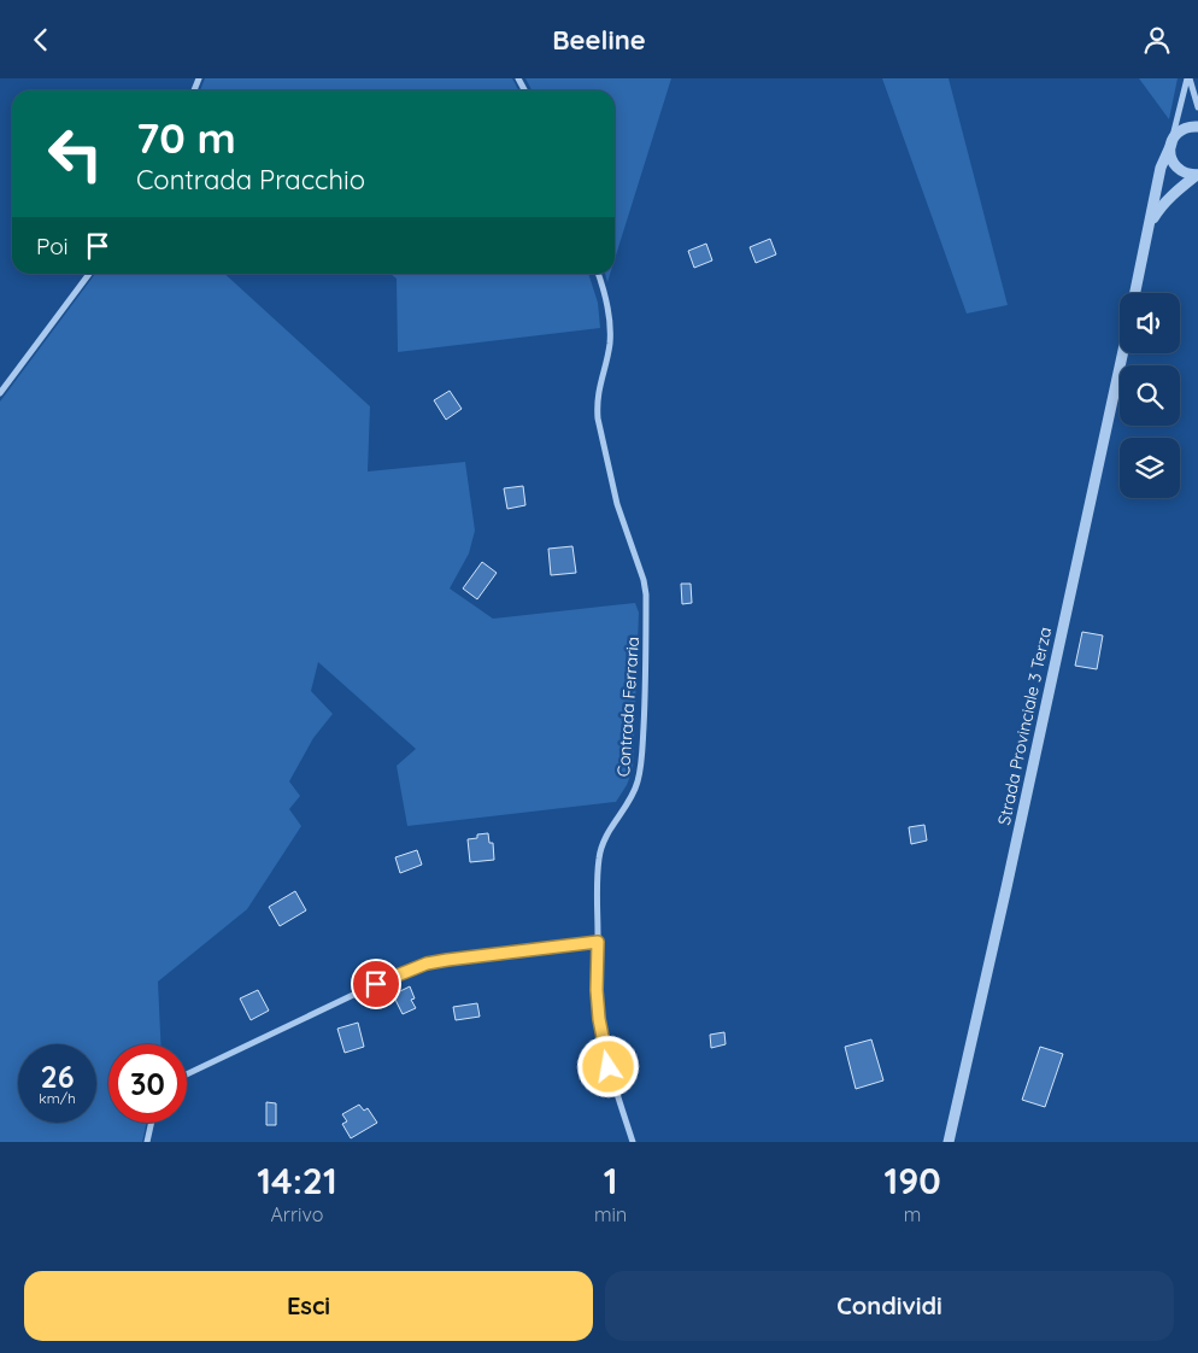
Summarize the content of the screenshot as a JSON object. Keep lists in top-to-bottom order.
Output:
{
  "streets": {
    "street": ["Contrada Ferraria", "Strada Provinciale 3 Terza"]
  },
  "page": {
    "header": "Beeline",
    "turn": ["70 m", "Contrada Pracchio"],
    "then": "Poi",
    "speed": "26 km/h",
    "limit": "30",
    "eta": [
      "14:21",
      "Arrivo",
      "1",
      "min",
      "190",
      "m"
    ],
    "buttons": ["Esci", "Condividi"]
  }
}
